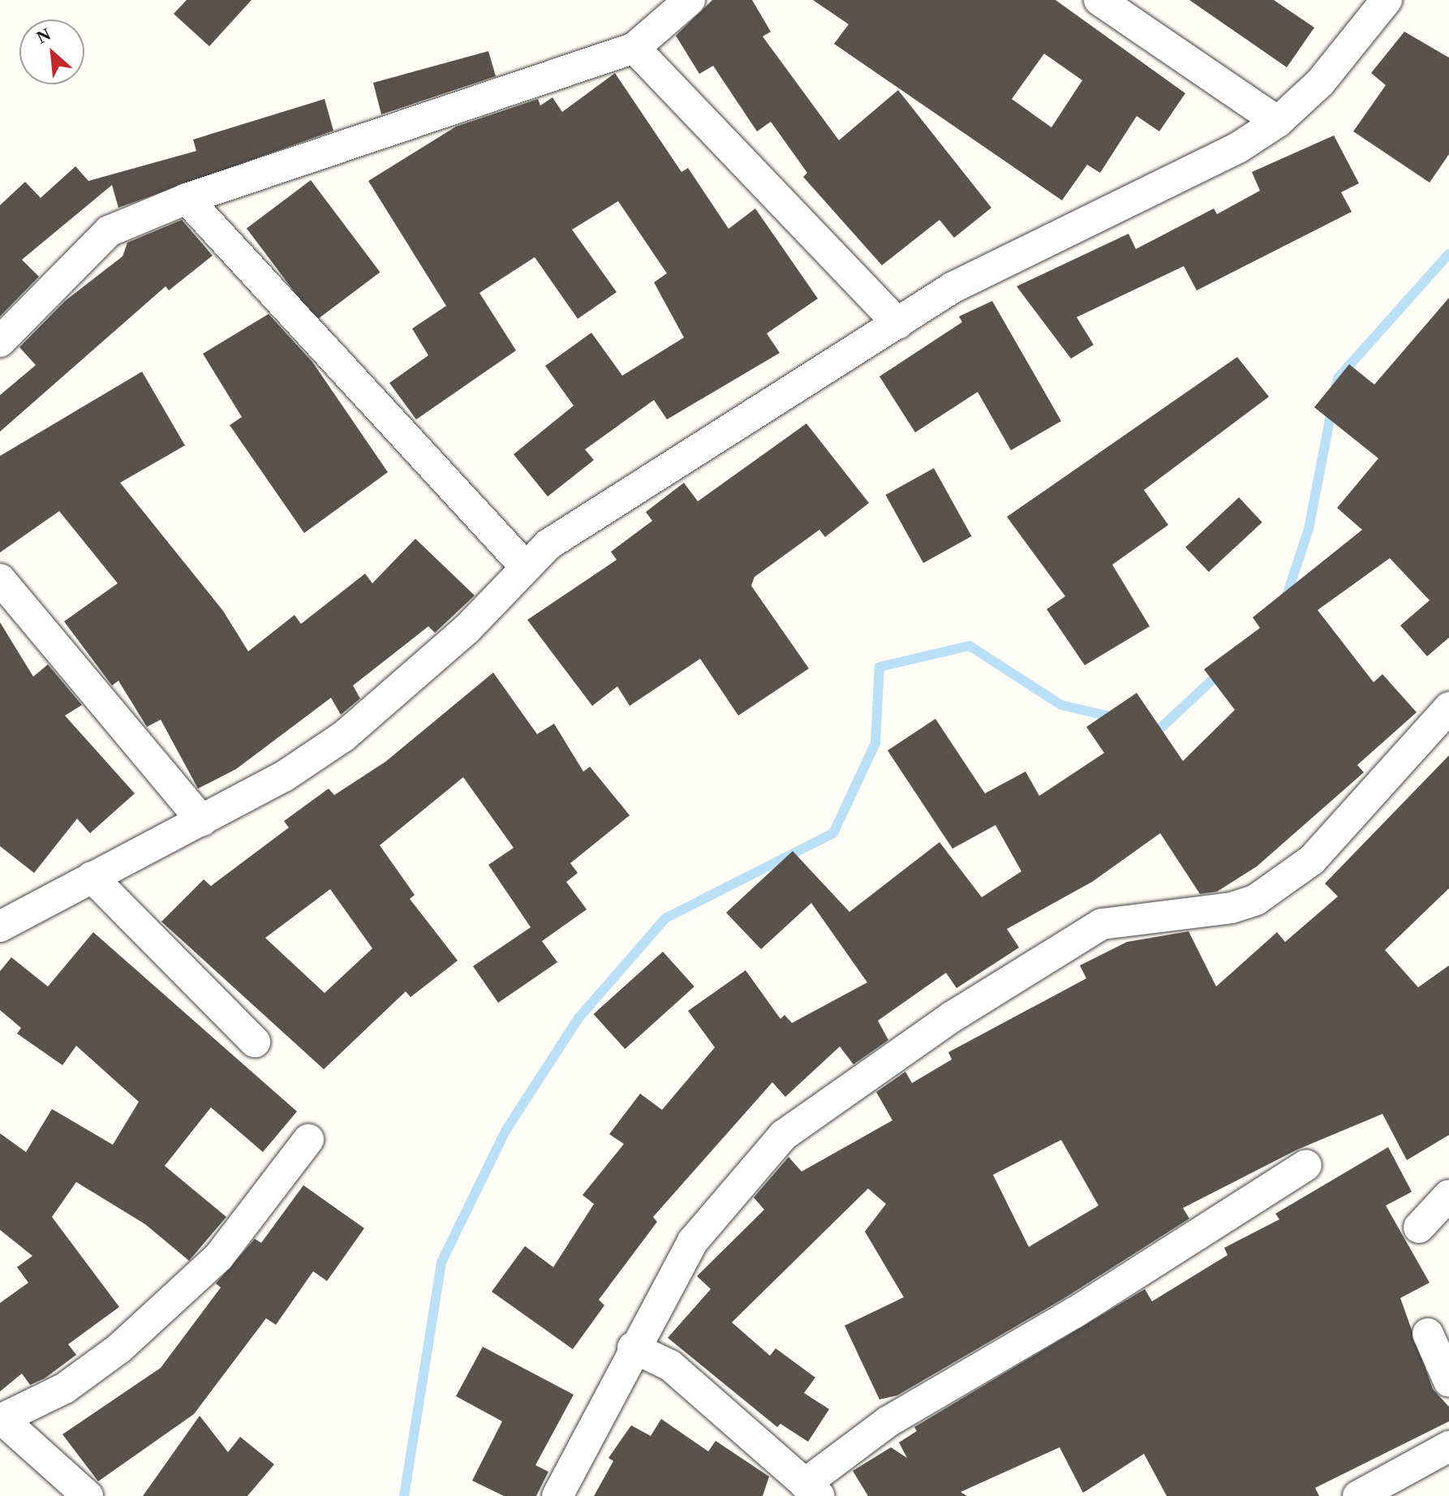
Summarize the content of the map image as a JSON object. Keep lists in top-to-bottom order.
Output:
{
  "north": "top left"
}
